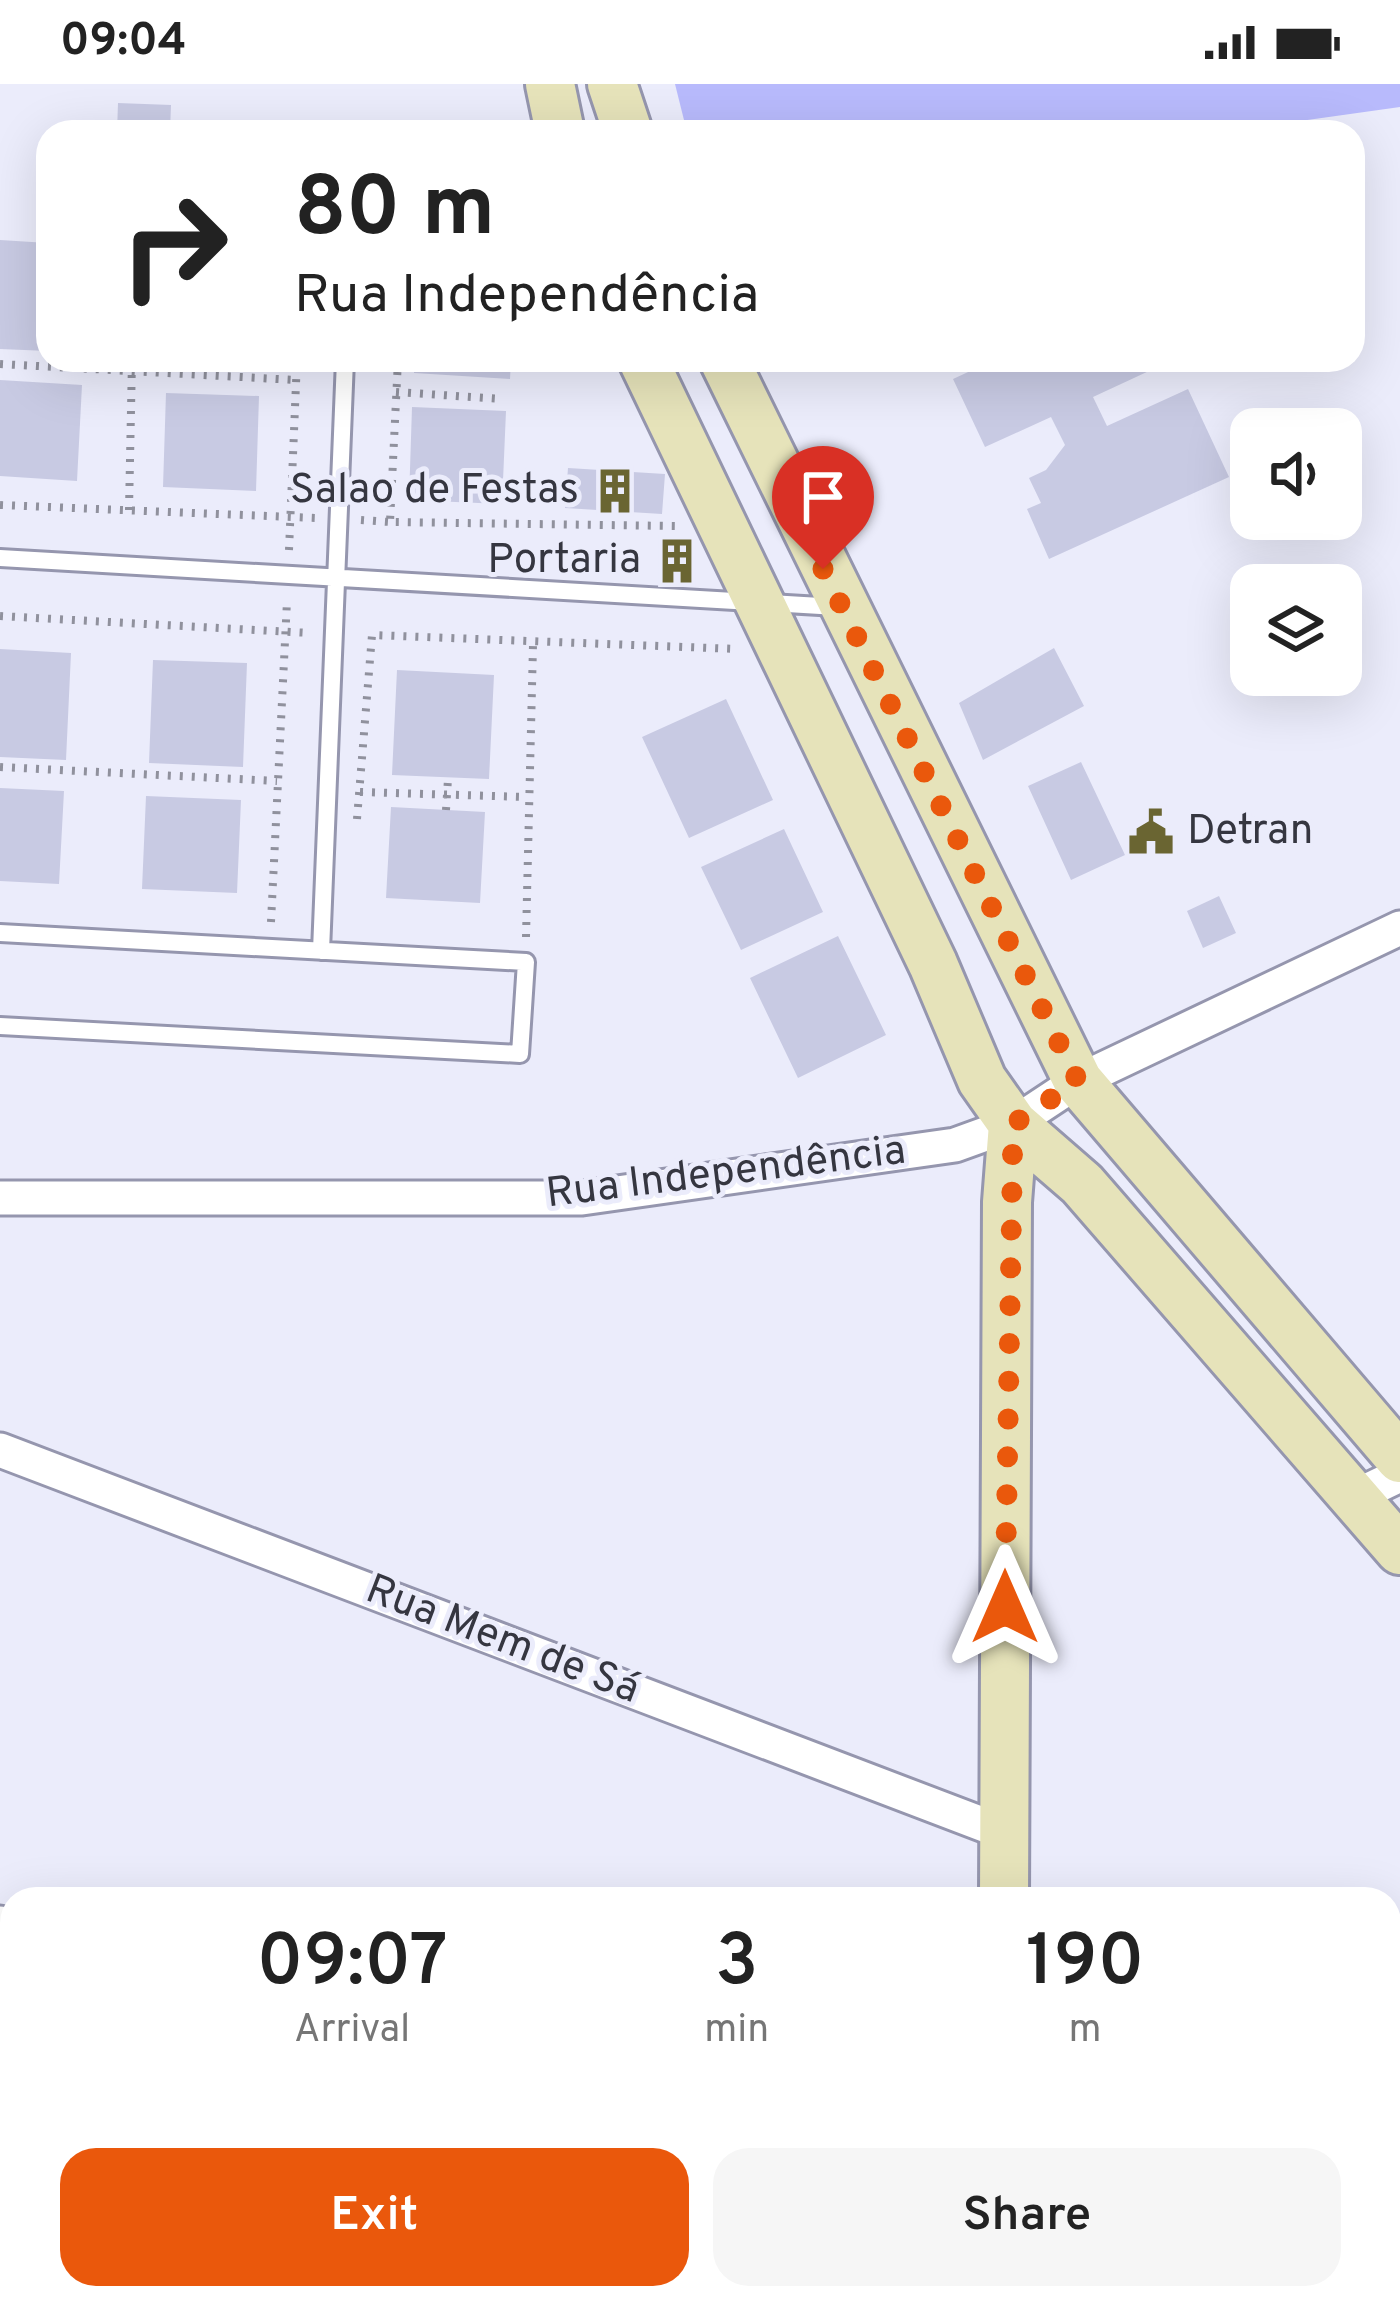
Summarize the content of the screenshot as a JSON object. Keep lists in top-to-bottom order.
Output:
{
  "streets": {
    "street": ["Rua Independência", "Rua Mem de Sá"]
  },
  "places": {
    "building": ["Salao de Festas", "Portaria"],
    "public building": ["Detran"]
  },
  "page": {
    "status": "09:04",
    "turn": ["80 m", "Rua Independência"],
    "eta": [
      "09:07",
      "Arrival",
      "3",
      "min",
      "190",
      "m"
    ],
    "buttons": ["Exit", "Share"]
  }
}
